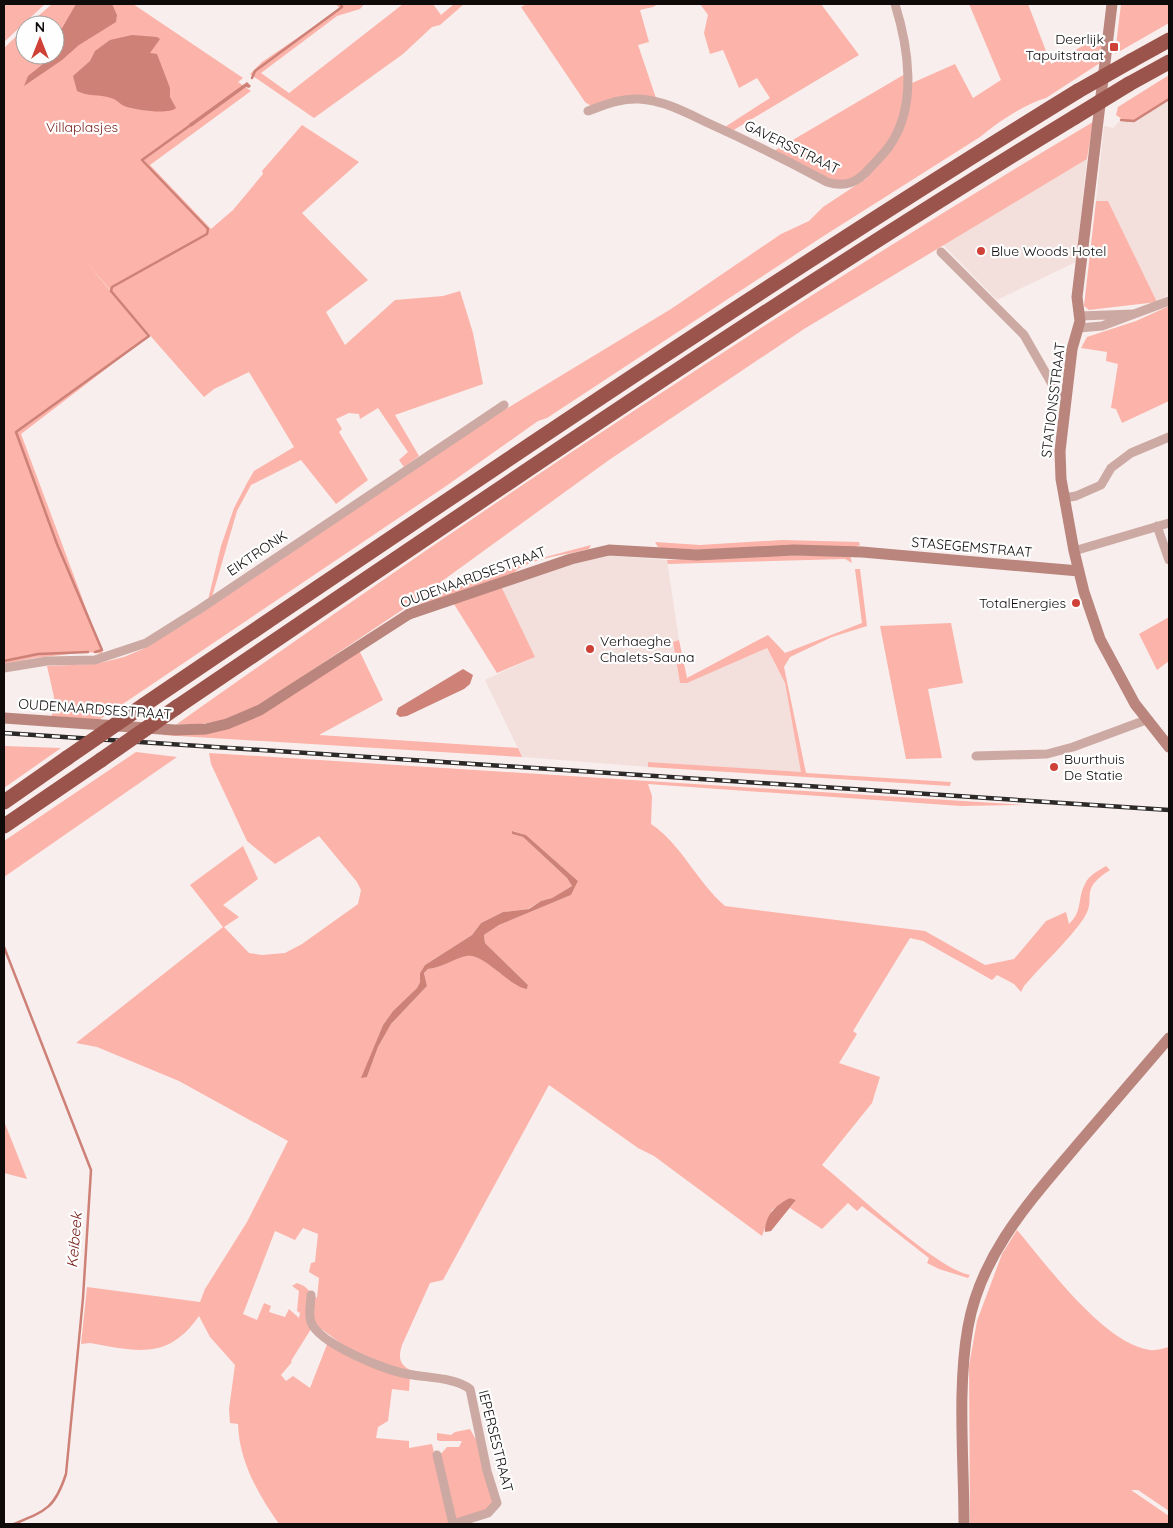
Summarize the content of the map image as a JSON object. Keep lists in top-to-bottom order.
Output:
{
  "streets": {
    "street": [
      "GAVERSSTRAAT",
      "STATIONSSTRAAT",
      "STASEGEMSTRAAT",
      "EIKTRONK",
      "OUDENAARDSESTRAAT",
      "IEPERSESTRAAT"
    ]
  },
  "crossings": [
    ["STATIONSSTRAAT", "STASEGEMSTRAAT"],
    ["STASEGEMSTRAAT", "OUDENAARDSESTRAAT"]
  ],
  "water": ["Keibeek"],
  "parks": ["Villaplasjes"],
  "places": {
    "transit": ["Deerlijk Tapuitstraat"],
    "other": [
      "Blue Woods Hotel",
      "TotalEnergies",
      "Verhaeghe Chalets-Sauna",
      "Buurthuis De Statie"
    ]
  },
  "north": "top"
}
